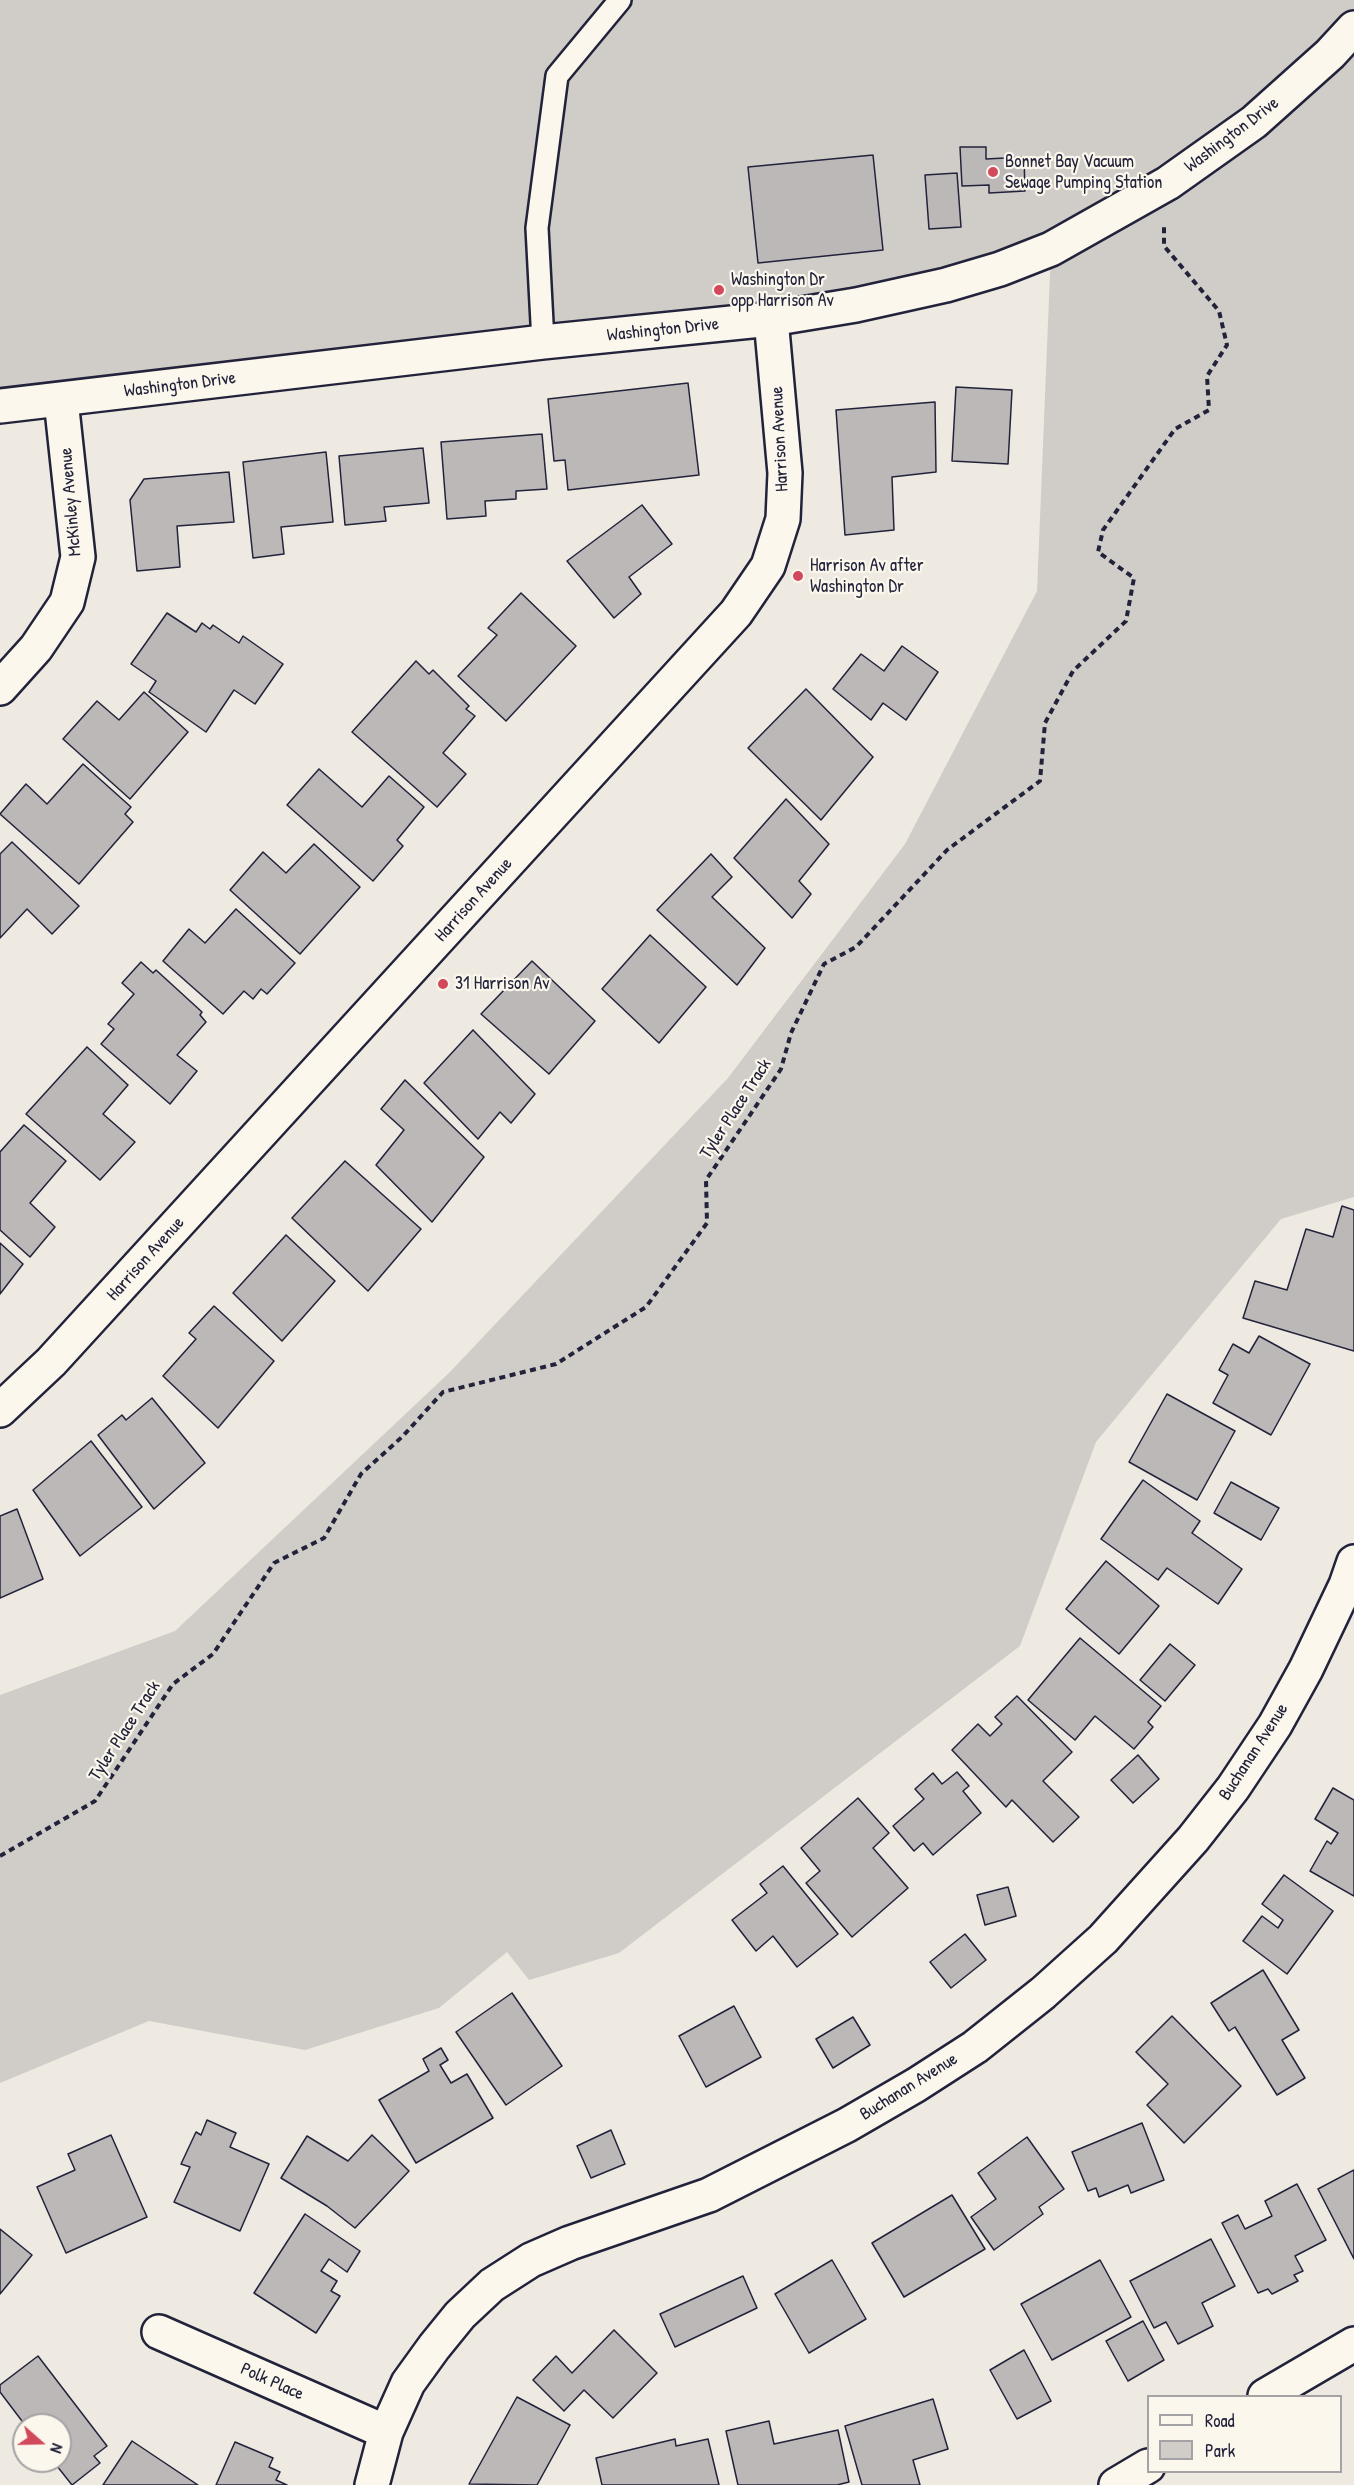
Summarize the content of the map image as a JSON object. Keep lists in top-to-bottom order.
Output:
{
  "streets": {
    "street": [
      "Washington Drive",
      "Harrison Avenue",
      "McKinley Avenue",
      "Buchanan Avenue",
      "Polk Place"
    ],
    "path": ["Tyler Place Track"]
  },
  "crossings": [
    ["Washington Drive", "Harrison Avenue"],
    ["Washington Drive", "McKinley Avenue"],
    ["Washington Drive", "Tyler Place Track"],
    ["Buchanan Avenue", "Polk Place"]
  ],
  "places": [
    "Bonnet Bay Vacuum Sewage Pumping Station",
    "Washington Dr opp Harrison Av",
    "Harrison Av after Washington Dr",
    "31 Harrison Av"
  ],
  "legend": ["Road", "Park"],
  "north": "right"
}
